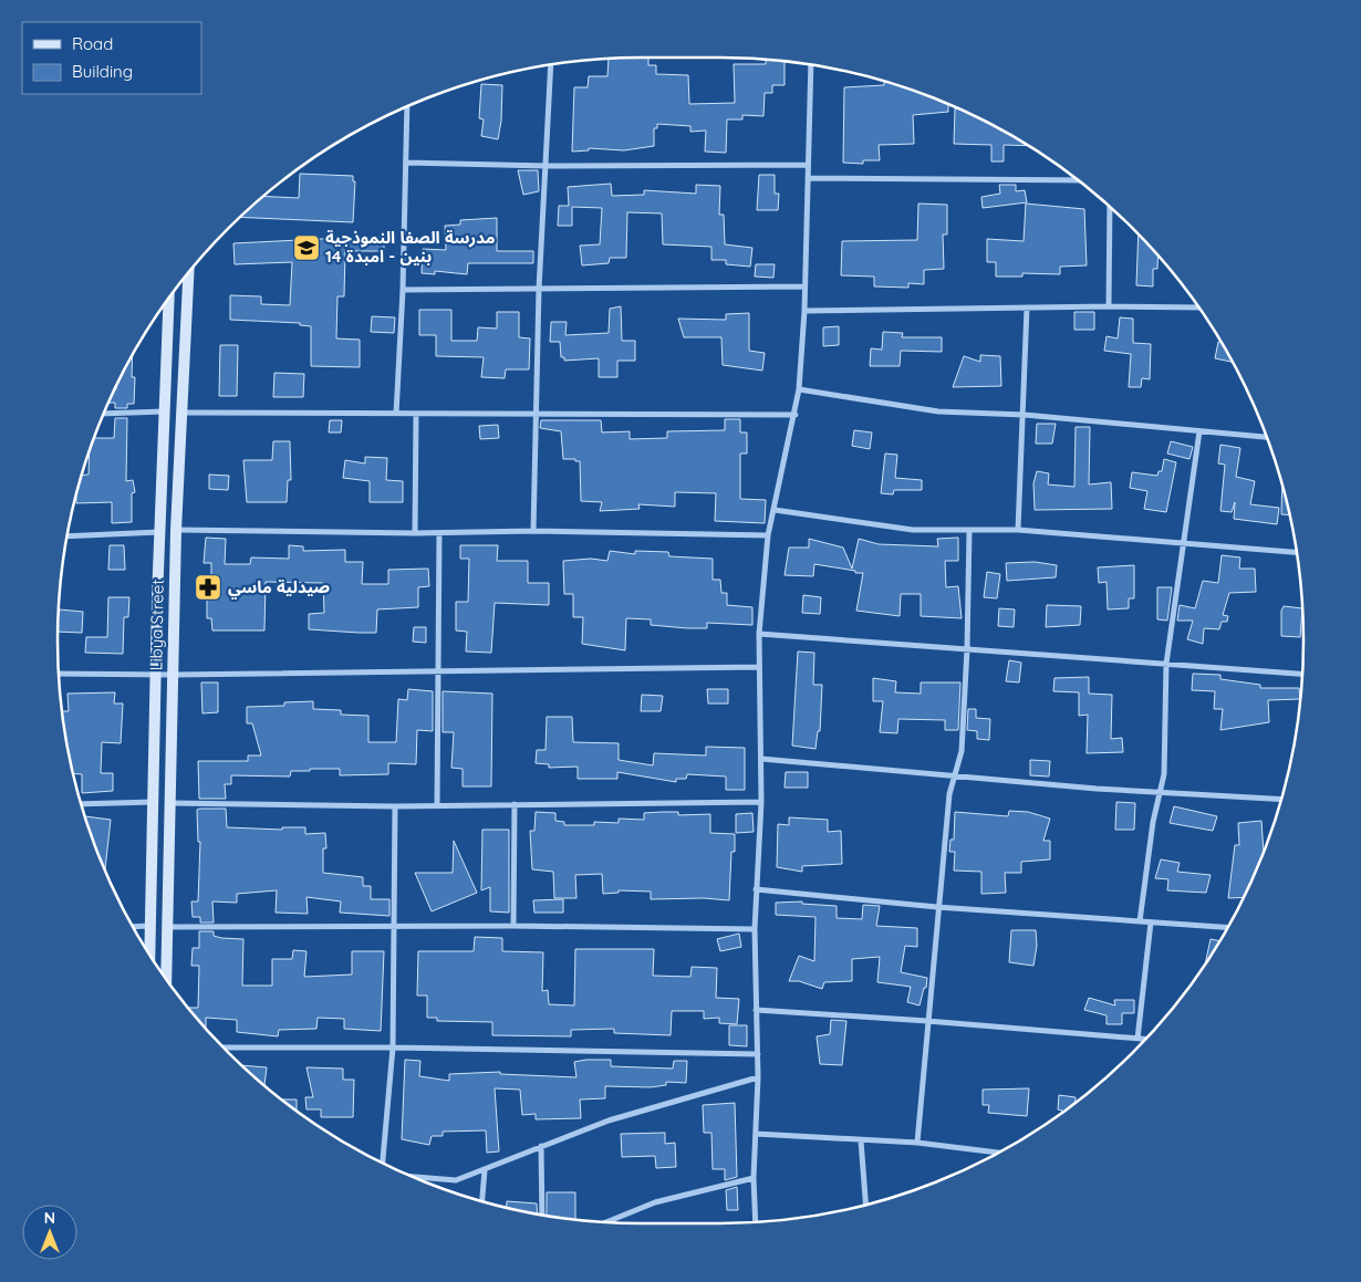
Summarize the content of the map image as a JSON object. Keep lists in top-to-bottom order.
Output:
{
  "streets": {
    "main road": ["Libya Street"]
  },
  "places": {
    "school or university": ["مدرسة الصفا النموذجية بنين - امبدة 14"],
    "pharmacy": ["صيدلية ماسي"]
  },
  "legend": ["Road", "Building"],
  "north": "top"
}
